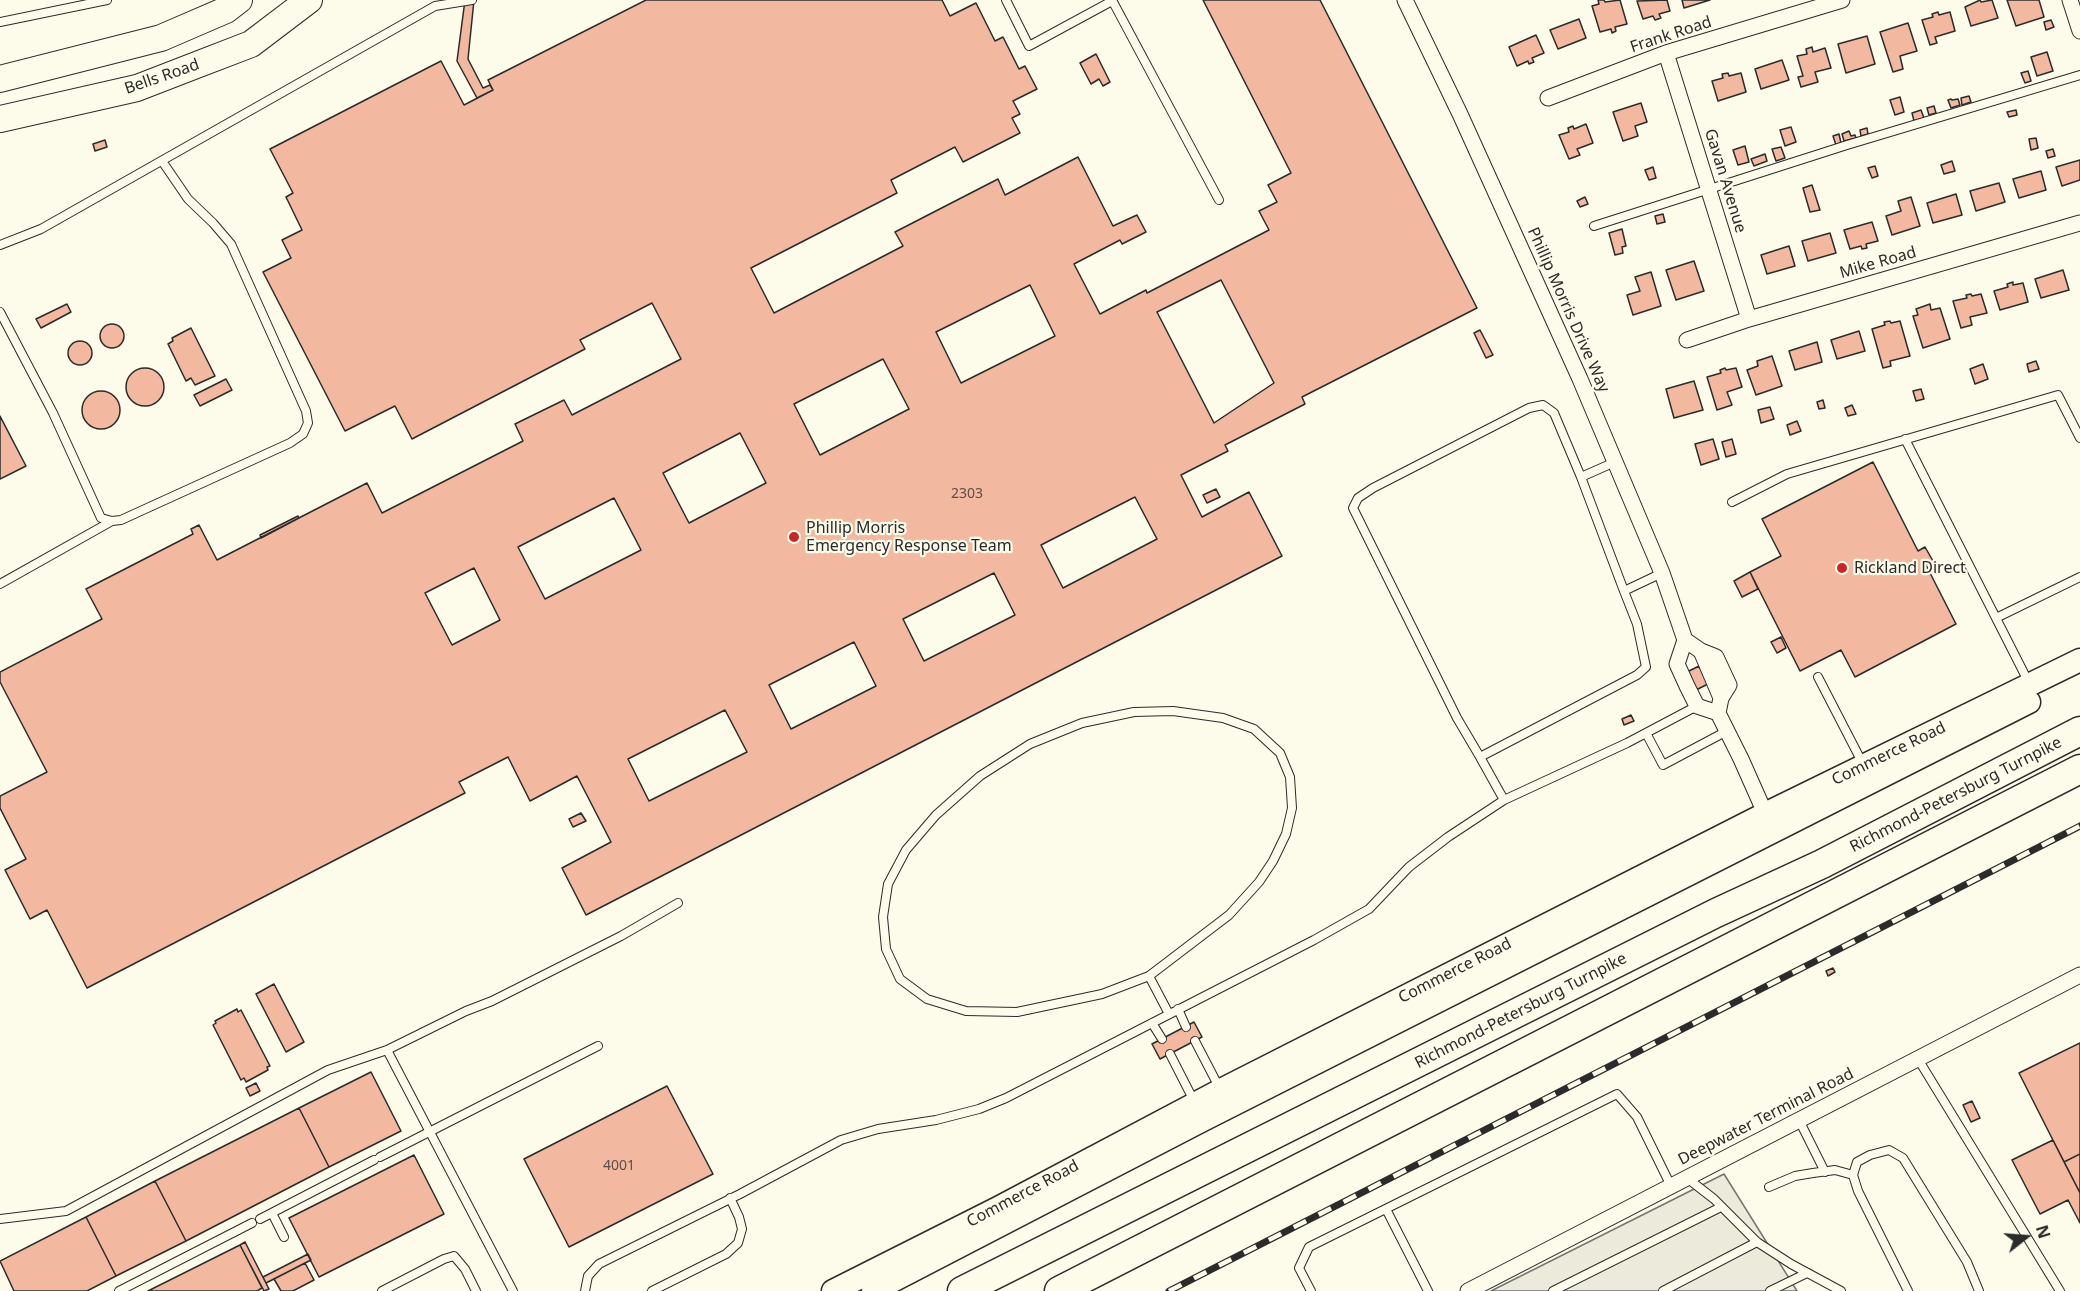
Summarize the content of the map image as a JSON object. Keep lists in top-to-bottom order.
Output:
{
  "streets": {
    "highway": ["Richmond-Petersburg Turnpike"],
    "main road": ["Bells Road", "Commerce Road"],
    "street": [
      "Frank Road",
      "Gavan Avenue",
      "Mike Road",
      "Phillip Morris Drive Way",
      "Deepwater Terminal Road"
    ]
  },
  "crossings": [
    ["Frank Road", "Gavan Avenue"],
    ["Gavan Avenue", "Mike Road"]
  ],
  "places": ["Phillip Morris Emergency Response Team", "Rickland Direct"],
  "house_numbers": ["2303", "4001"],
  "north": "right"
}
